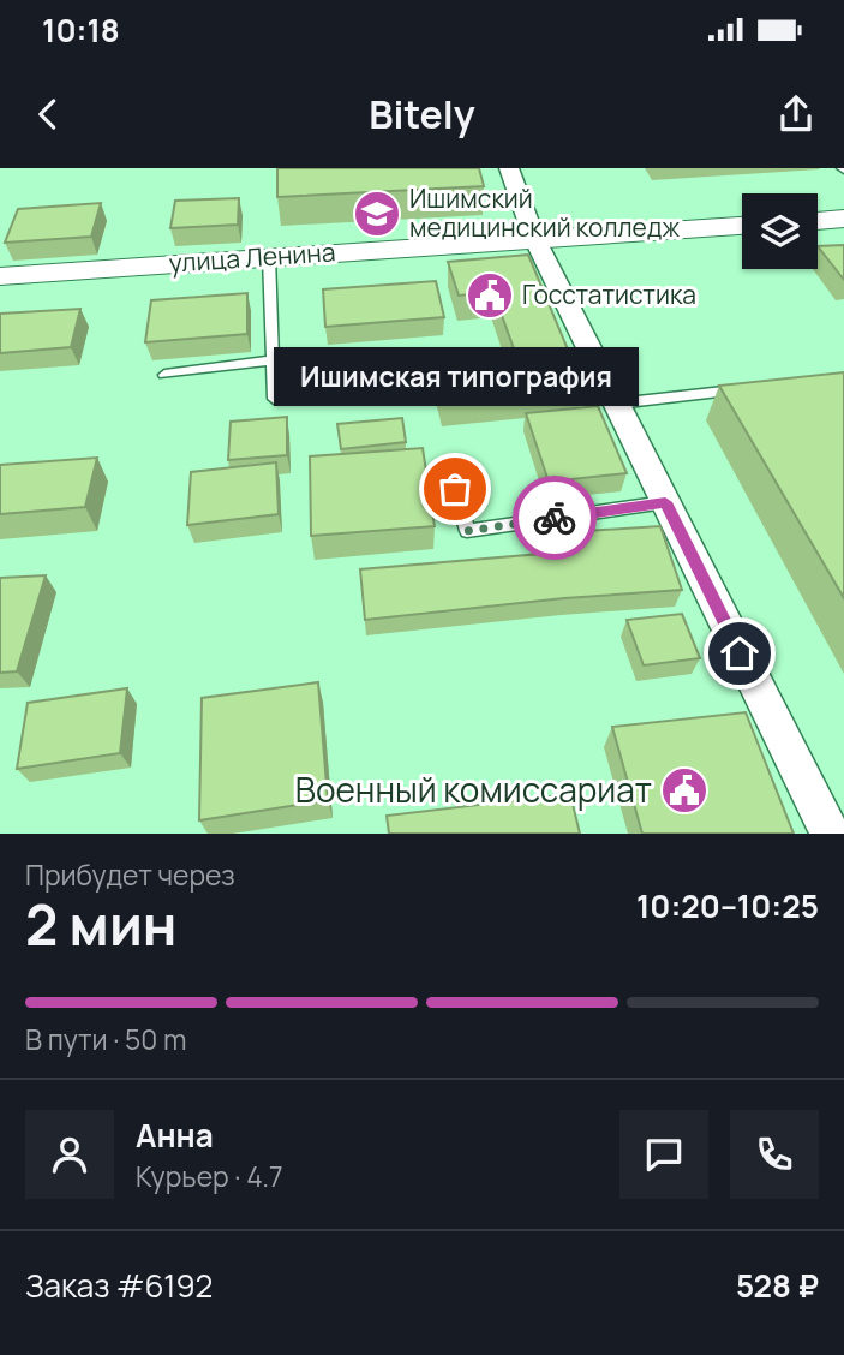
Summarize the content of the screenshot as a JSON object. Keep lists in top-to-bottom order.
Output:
{
  "streets": {
    "street": ["улица Ленина"]
  },
  "places": {
    "school or university": ["Ишимский медицинский колледж"],
    "public building": ["Госстатистика", "Военный комиссариат"],
    "other": ["Ишимская типография"]
  },
  "page": {
    "status": "10:18",
    "header": "Bitely",
    "bubble": "Ишимская типография",
    "heading": ["2 мин", "Прибудет через", "10:20–10:25"],
    "panel": [
      "Анна",
      "Курьер · 4.7",
      "Заказ #6192",
      "528 ₽"
    ],
    "bar": "В пути · 50 m"
  }
}
